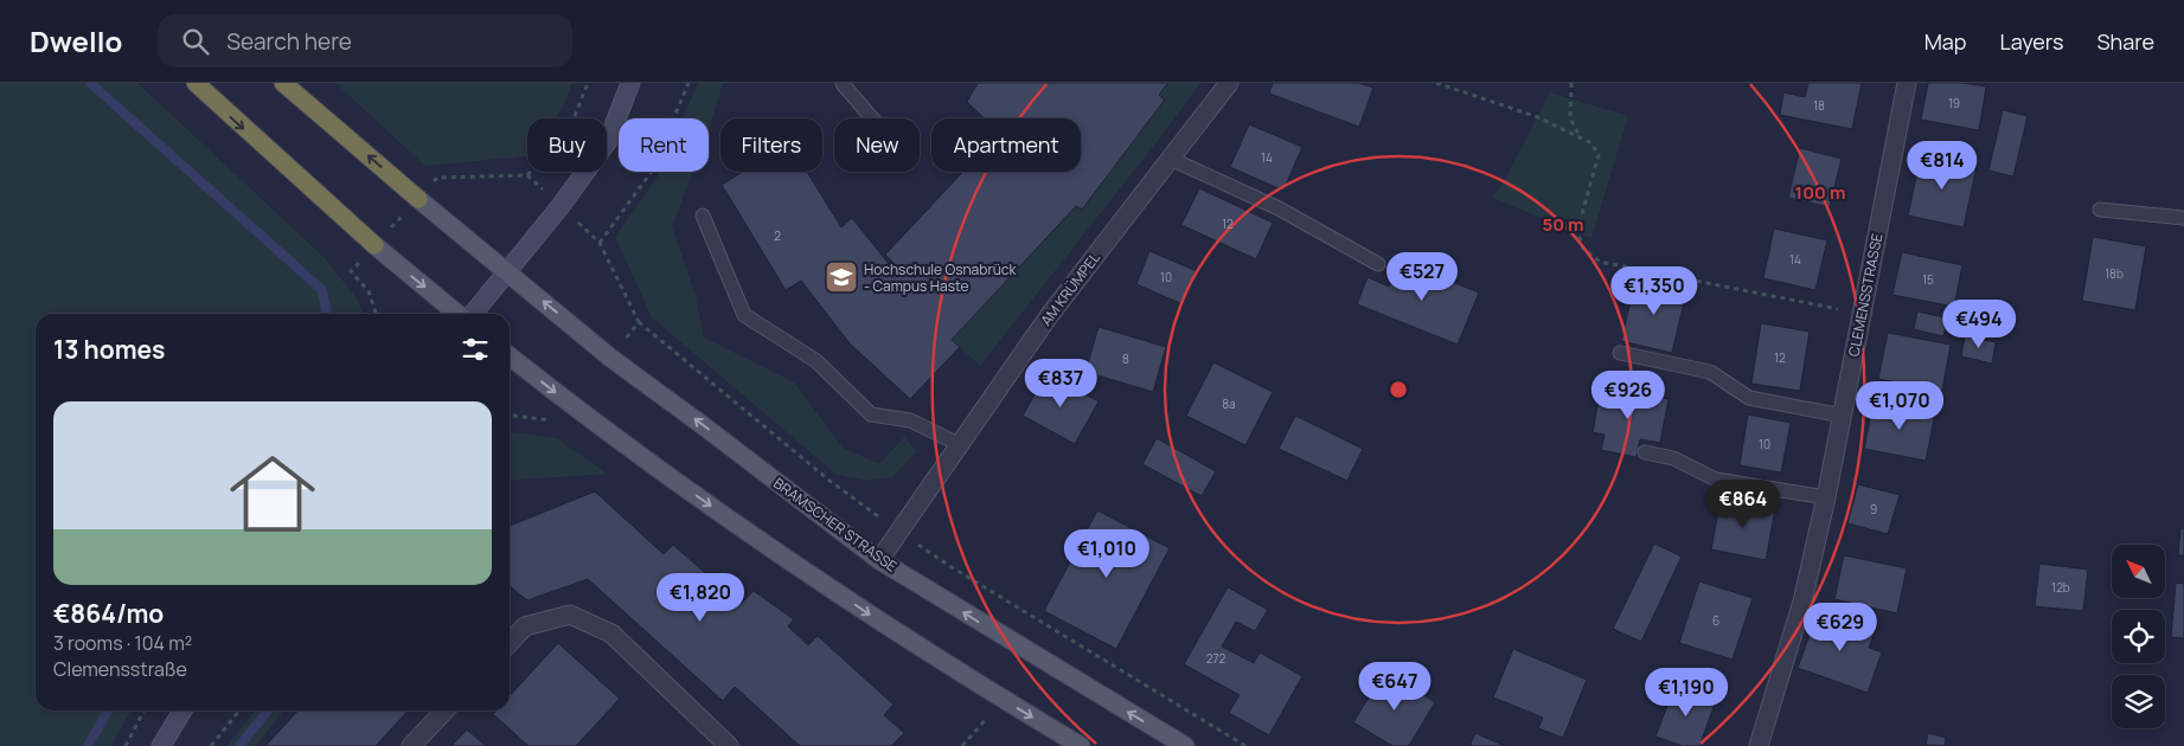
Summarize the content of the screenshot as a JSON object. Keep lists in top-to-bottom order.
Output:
{
  "streets": {
    "main road": ["BRAMSCHER STRASSE"],
    "street": ["AM KRÜMPEL", "CLEMENSSTRASSE"]
  },
  "crossings": [
    ["AM KRÜMPEL", "BRAMSCHER STRASSE"]
  ],
  "places": {
    "school or university": ["Hochschule Osnabrück - Campus Haste"]
  },
  "house_numbers": [
    "19",
    "18",
    "14",
    "12",
    "2",
    "14",
    "18b",
    "10",
    "15",
    "12",
    "8",
    "8a",
    "10",
    "9",
    "12b",
    "6",
    "272"
  ],
  "north": "top left",
  "page": {
    "header": "Dwello",
    "search": "Search here",
    "nav": ["Map", "Layers", "Share"],
    "chip": [
      "Buy",
      "Rent",
      "Filters",
      "New",
      "Apartment"
    ],
    "price": [
      "€814",
      "€527",
      "€1,350",
      "€494",
      "€837",
      "€926",
      "€1,070",
      "€864",
      "€1,010",
      "€1,820",
      "€629",
      "€647",
      "€1,190"
    ],
    "heading": "13 homes",
    "list": [
      {
        "name": "€864/mo",
        "note": "3 rooms · 104 m² · Clemensstraße"
      }
    ]
  },
  "rings": ["100 m", "50 m"]
}
